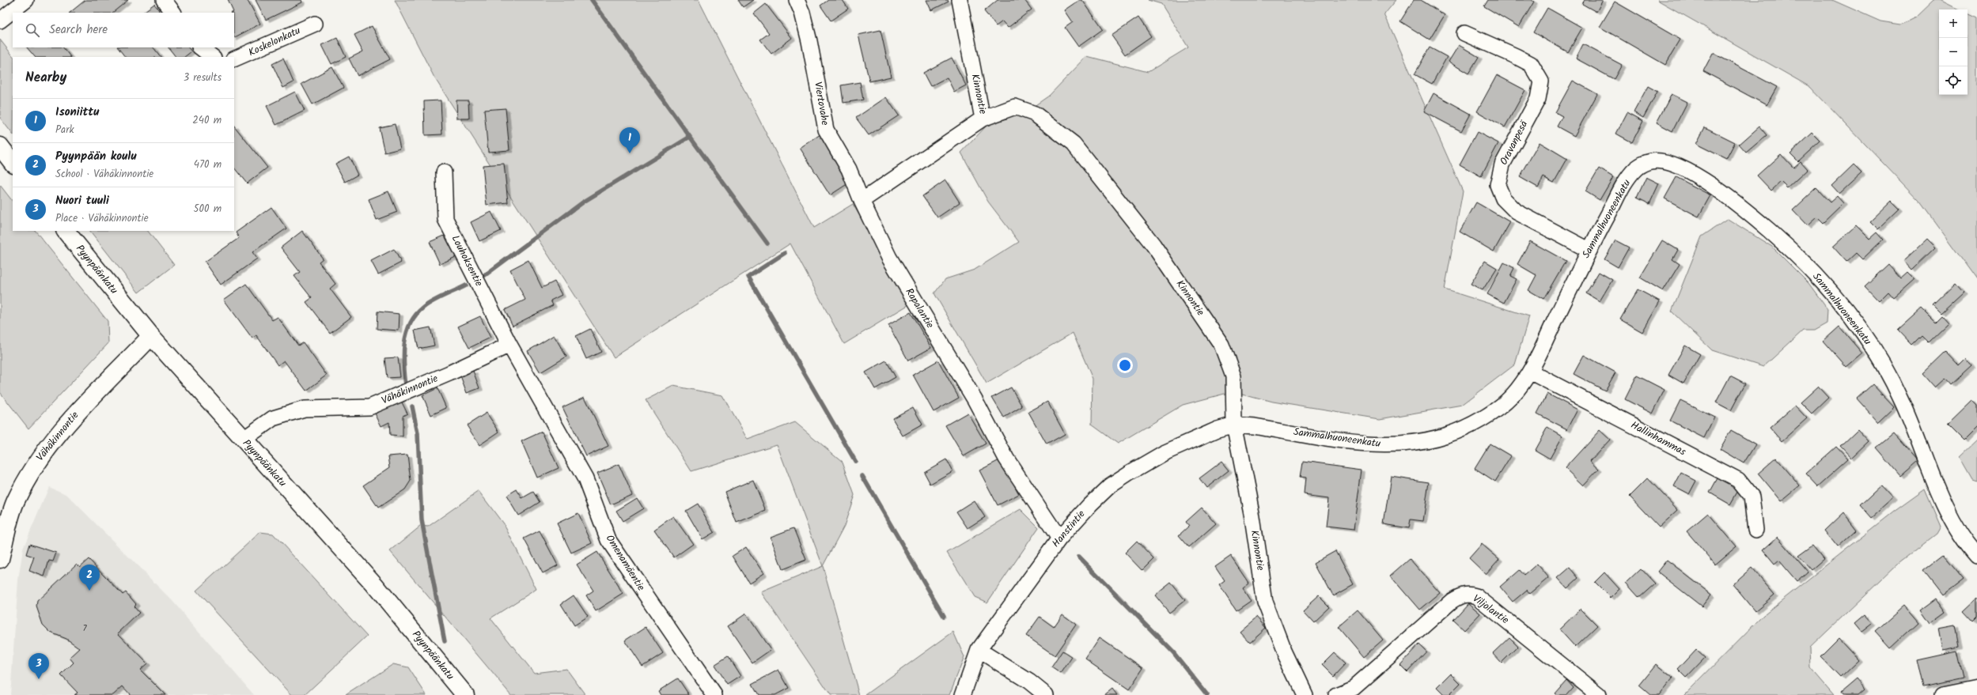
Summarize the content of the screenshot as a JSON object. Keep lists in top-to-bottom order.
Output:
{
  "streets": {
    "main road": ["Pyynpäänkatu", "Vähäkinnontie"],
    "street": [
      "Koskelonkatu",
      "Kinnontie",
      "Viertovahe",
      "Oravanpesä",
      "Sammalhuoneenkatu",
      "Louhoksentie",
      "Rapalantie",
      "Hallinhammas",
      "Hanstintie",
      "Omenamäentie",
      "Viljolantie"
    ]
  },
  "crossings": [
    ["Kinnontie", "Sammalhuoneenkatu"],
    ["Kinnontie", "Hanstintie"],
    ["Viertovahe", "Rapalantie"],
    ["Oravanpesä", "Sammalhuoneenkatu"],
    ["Sammalhuoneenkatu", "Hallinhammas"],
    ["Sammalhuoneenkatu", "Hanstintie"],
    ["Louhoksentie", "Vähäkinnontie"],
    ["Louhoksentie", "Omenamäentie"],
    ["Pyynpäänkatu", "Vähäkinnontie"],
    ["Rapalantie", "Hanstintie"],
    ["Vähäkinnontie", "Omenamäentie"]
  ],
  "house_numbers": ["7"],
  "page": {
    "map_buttons": ["+", "−"],
    "search": "Search here",
    "heading": ["Nearby", "3 results"],
    "list": [
      {
        "mark": "1",
        "name": "Isoniittu",
        "note": "Park",
        "value": "240 m"
      },
      {
        "mark": "2",
        "name": "Pyynpään koulu",
        "note": "School · Vähäkinnontie",
        "value": "470 m"
      },
      {
        "mark": "3",
        "name": "Nuori tuuli",
        "note": "Place · Vähäkinnontie",
        "value": "500 m"
      }
    ],
    "pins": ["1", "2", "3"]
  }
}
